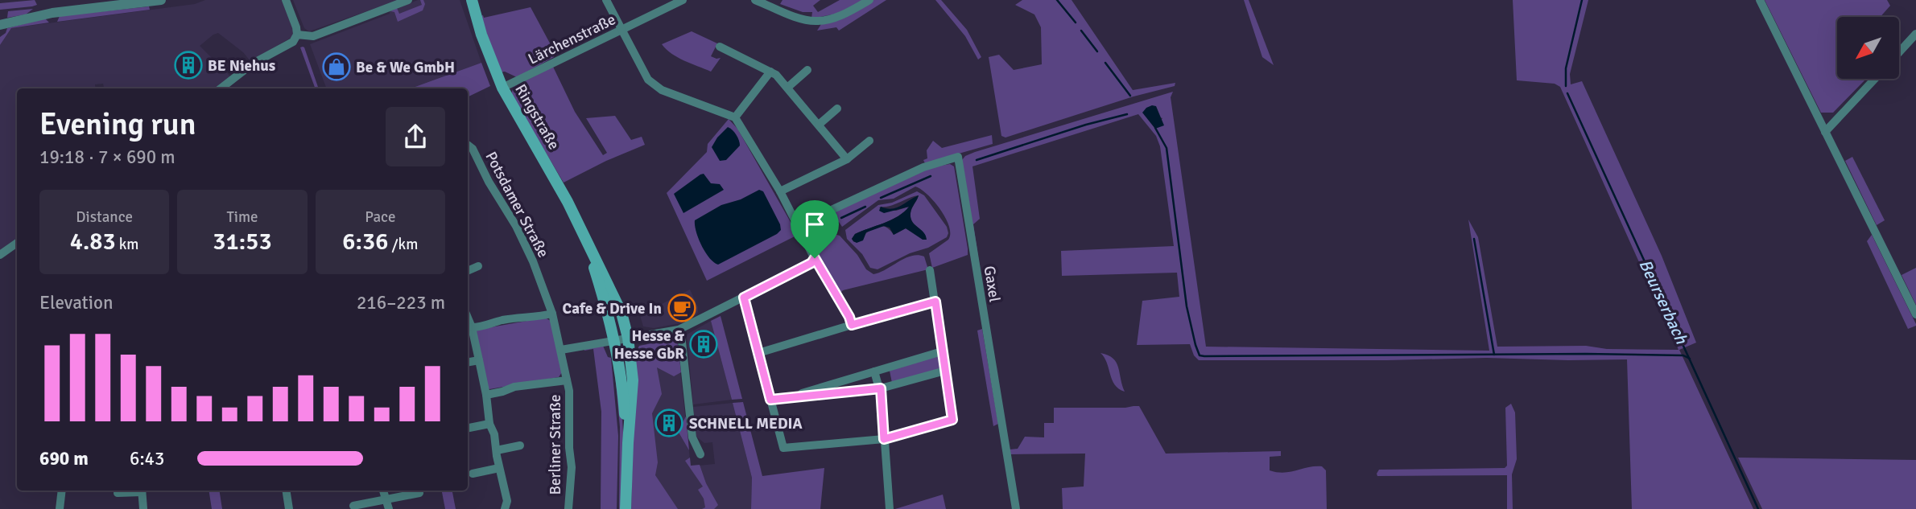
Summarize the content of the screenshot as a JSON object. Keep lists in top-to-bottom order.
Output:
{
  "streets": {
    "main road": ["Ringstraße"],
    "street": [
      "Lärchenstraße",
      "Potsdamer Straße",
      "Gaxel",
      "Berliner Straße"
    ]
  },
  "crossings": [
    ["Lärchenstraße", "Ringstraße"],
    ["Potsdamer Straße", "Berliner Straße"]
  ],
  "water": ["Beurserbach"],
  "places": {
    "building": ["BE Niehus", "Hesse & Hesse GbR", "SCHNELL MEDIA"],
    "shop": ["Be & We GmbH"],
    "cafe": ["Cafe & Drive In"]
  },
  "north": "bottom left",
  "page": {
    "heading": ["Evening run", "19:18 · 7 × 690 m"],
    "stats": [
      ["Distance", "4.83 km"],
      ["Time", "31:53"],
      ["Pace", "6:36 /km"]
    ],
    "chart": ["Elevation", "216–223 m"],
    "list": [
      {
        "name": "690 m",
        "note": "6:43"
      }
    ]
  }
}
